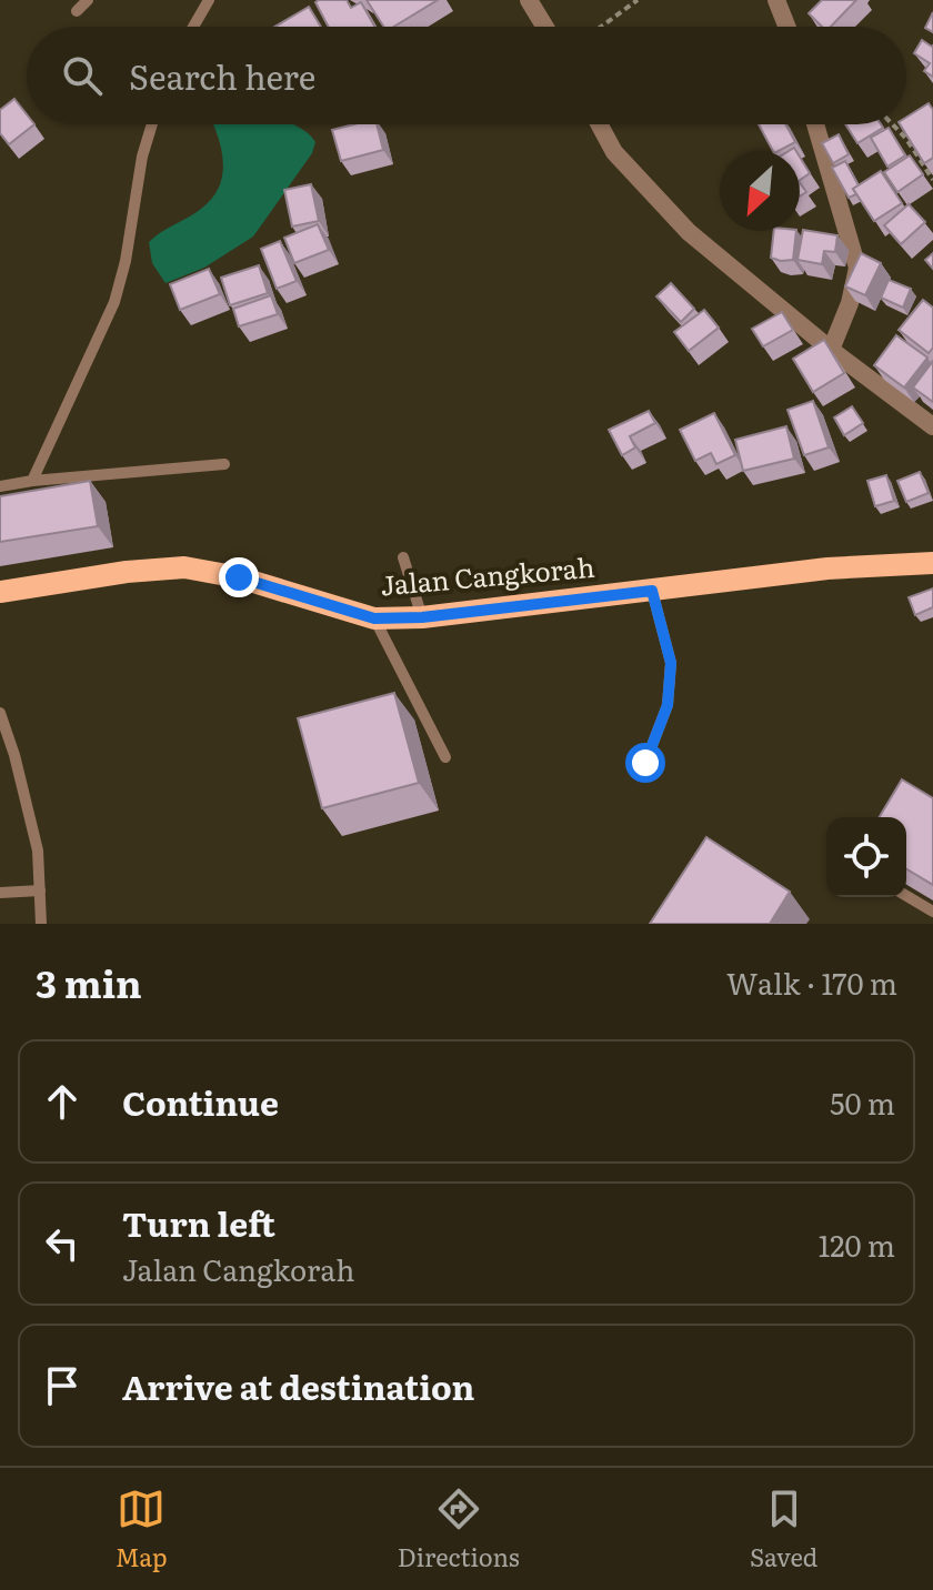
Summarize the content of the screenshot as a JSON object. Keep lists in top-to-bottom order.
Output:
{
  "streets": {
    "main road": ["Jalan Cangkorah"]
  },
  "north": "bottom left",
  "page": {
    "search": "Search here",
    "heading": ["3 min", "Walk · 170 m"],
    "list": [
      ["Continue", "50 m"],
      ["Turn left", "Jalan Cangkorah", "120 m"],
      "Arrive at destination"
    ],
    "nav": ["Map", "Directions", "Saved"]
  }
}
